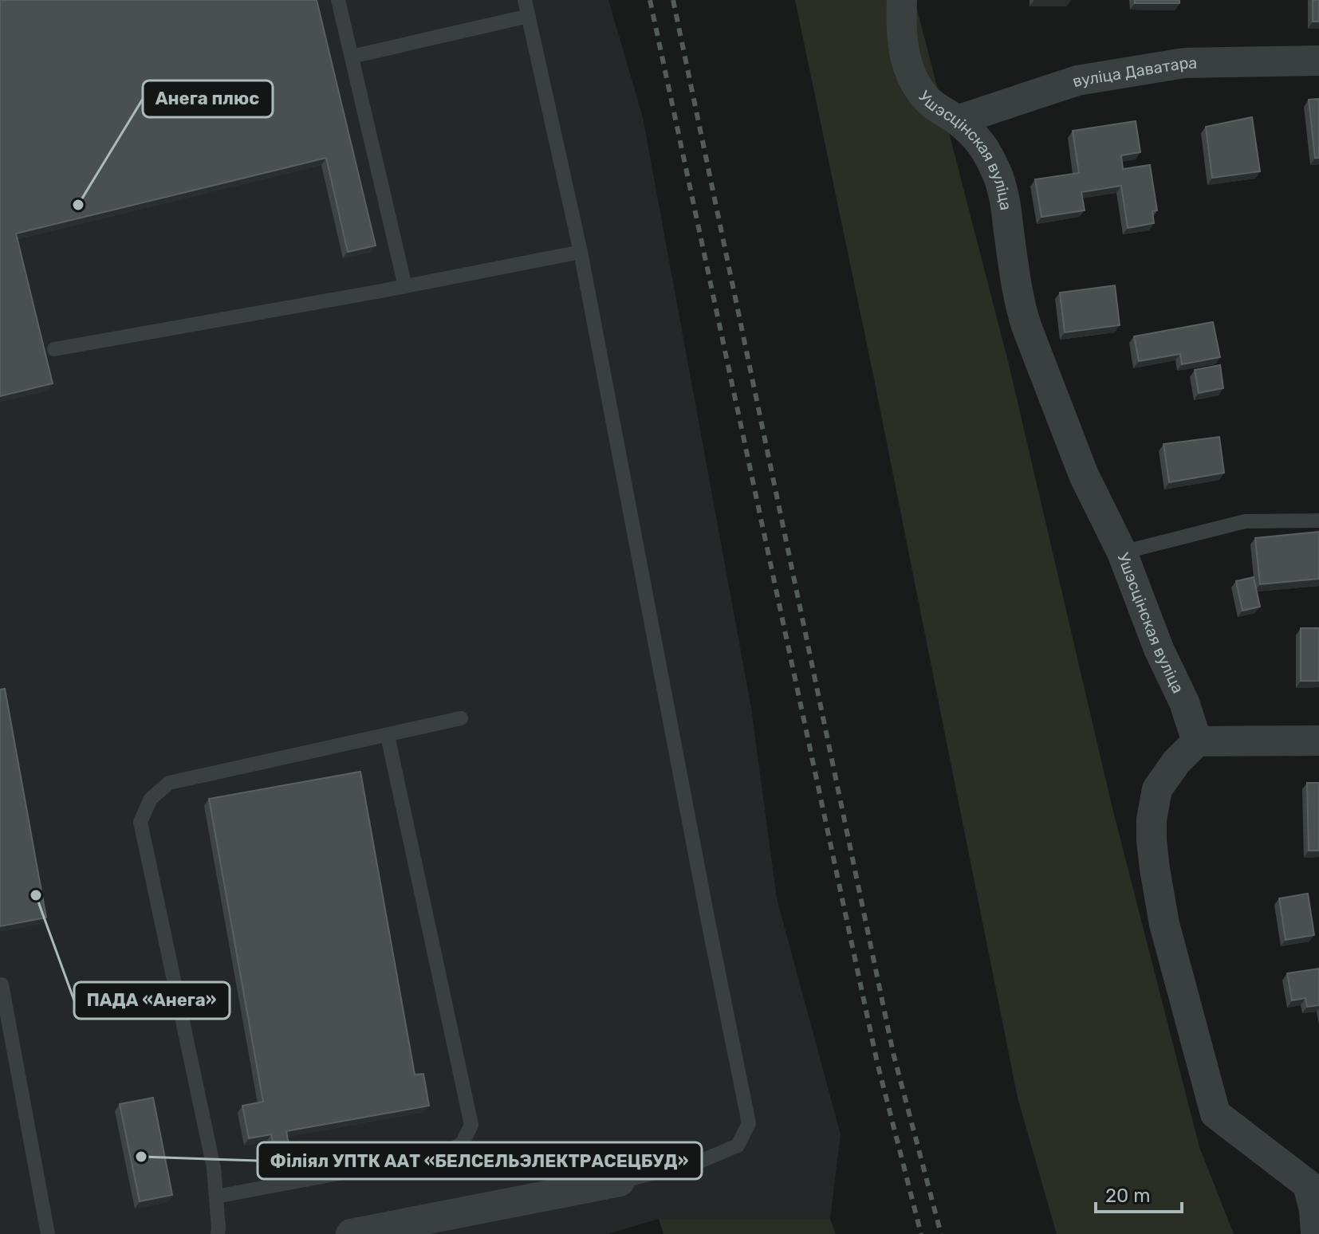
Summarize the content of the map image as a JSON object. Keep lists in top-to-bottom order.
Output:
{
  "streets": {
    "street": ["вуліца Даватара", "Ушэсцінская вуліца"]
  },
  "crossings": [
    ["вуліца Даватара", "Ушэсцінская вуліца"]
  ],
  "places": ["Анега плюс", "ПАДА «Анега»", "Філіял УПТК ААТ «БЕЛСЕЛЬЭЛЕКТРАСЕЦБУД»"],
  "scale_bar": "20 m"
}
